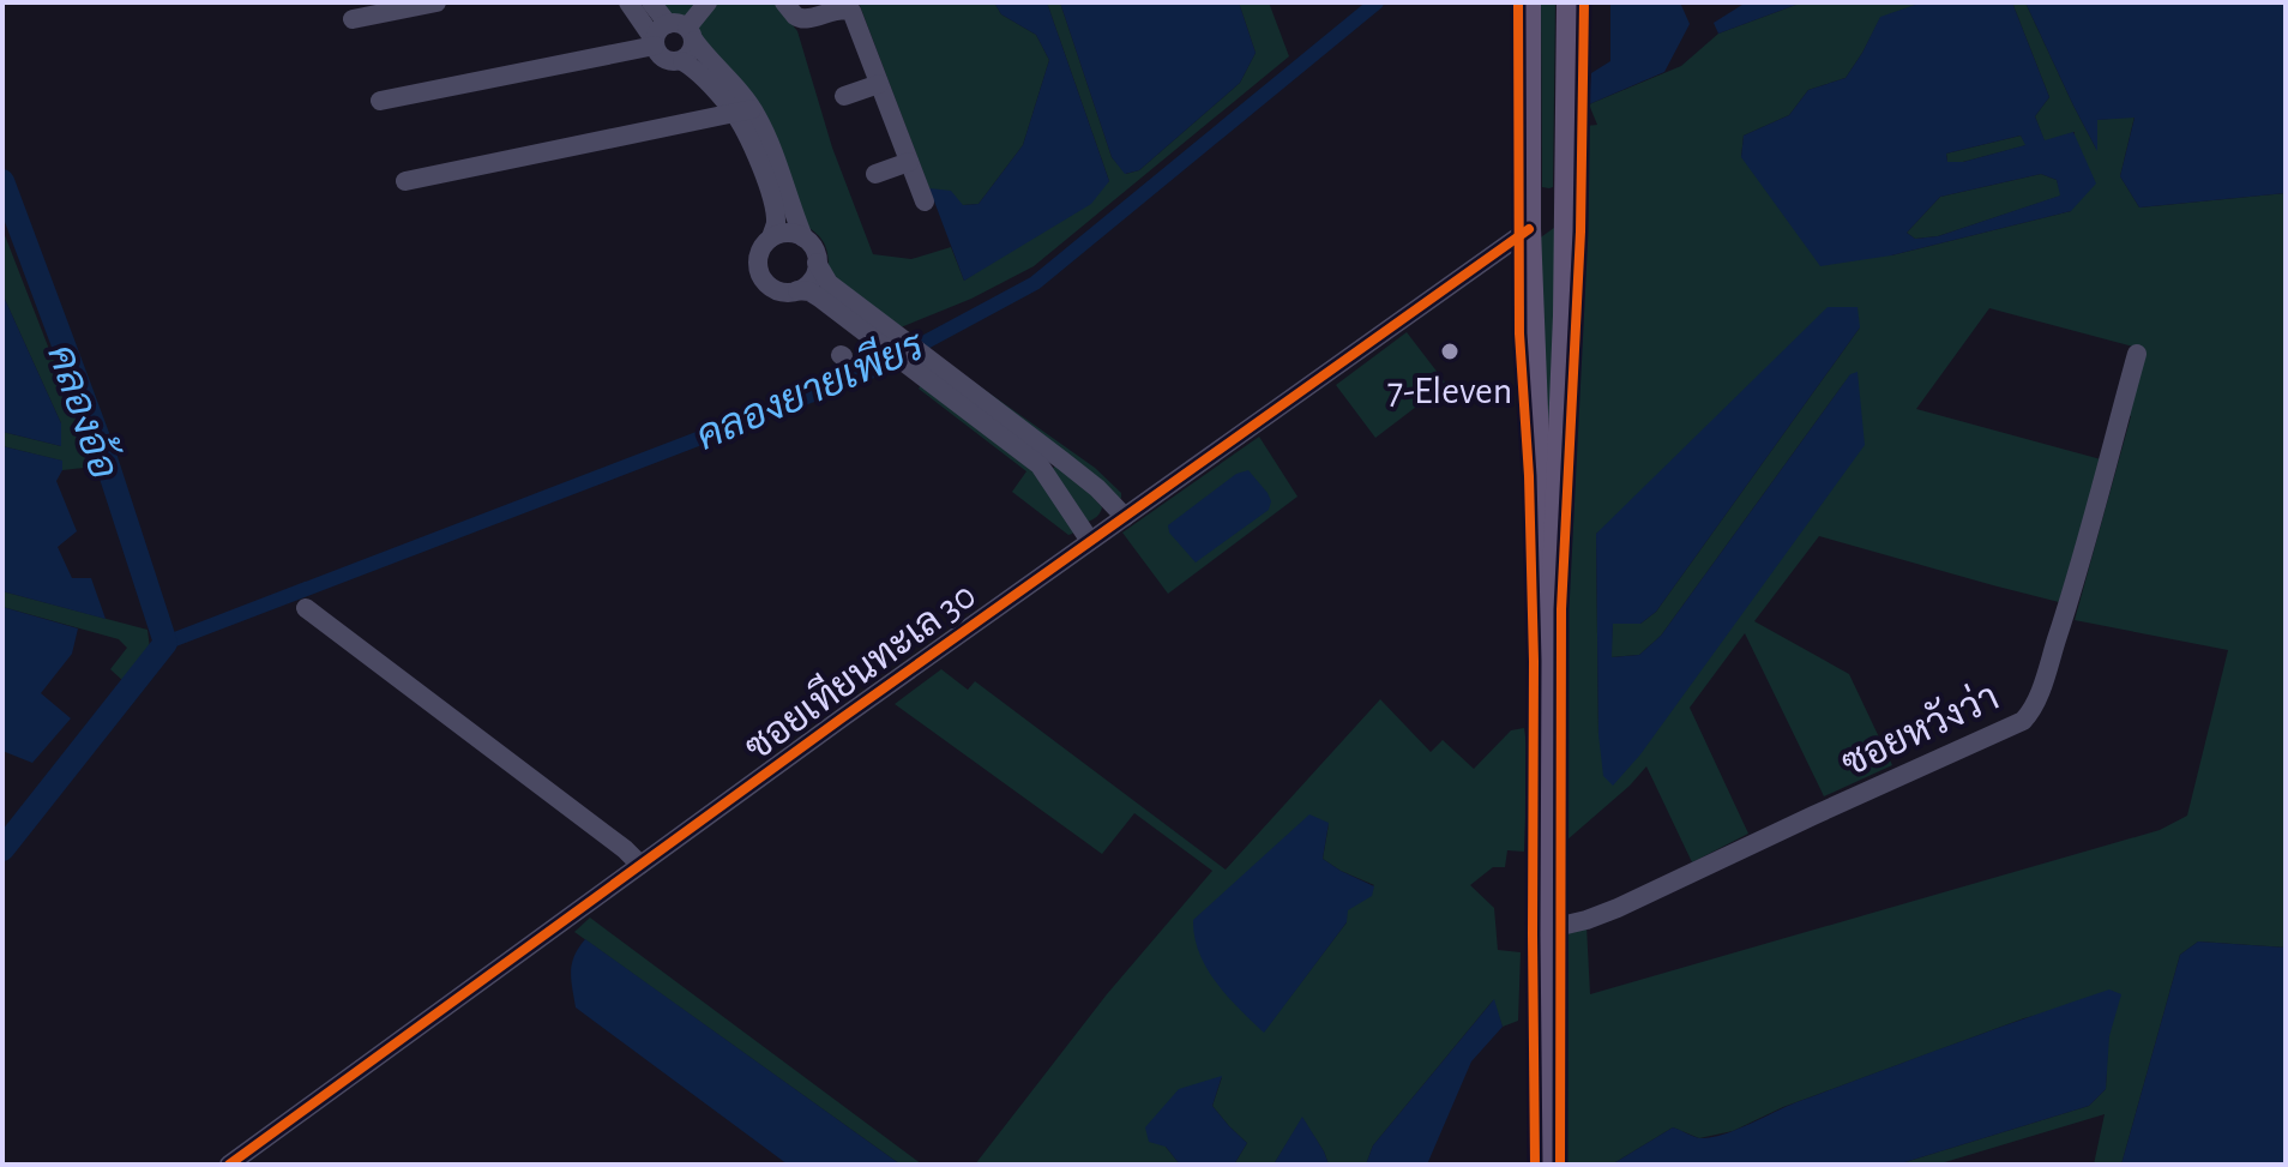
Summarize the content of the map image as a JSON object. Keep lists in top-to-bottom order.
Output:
{
  "streets": {
    "street": ["ซอยเทียนทะเล 30", "ซอยหวังว่า"]
  },
  "water": ["คลองยายเพียร", "คลองอ้อ"],
  "places": ["7-Eleven"]
}
